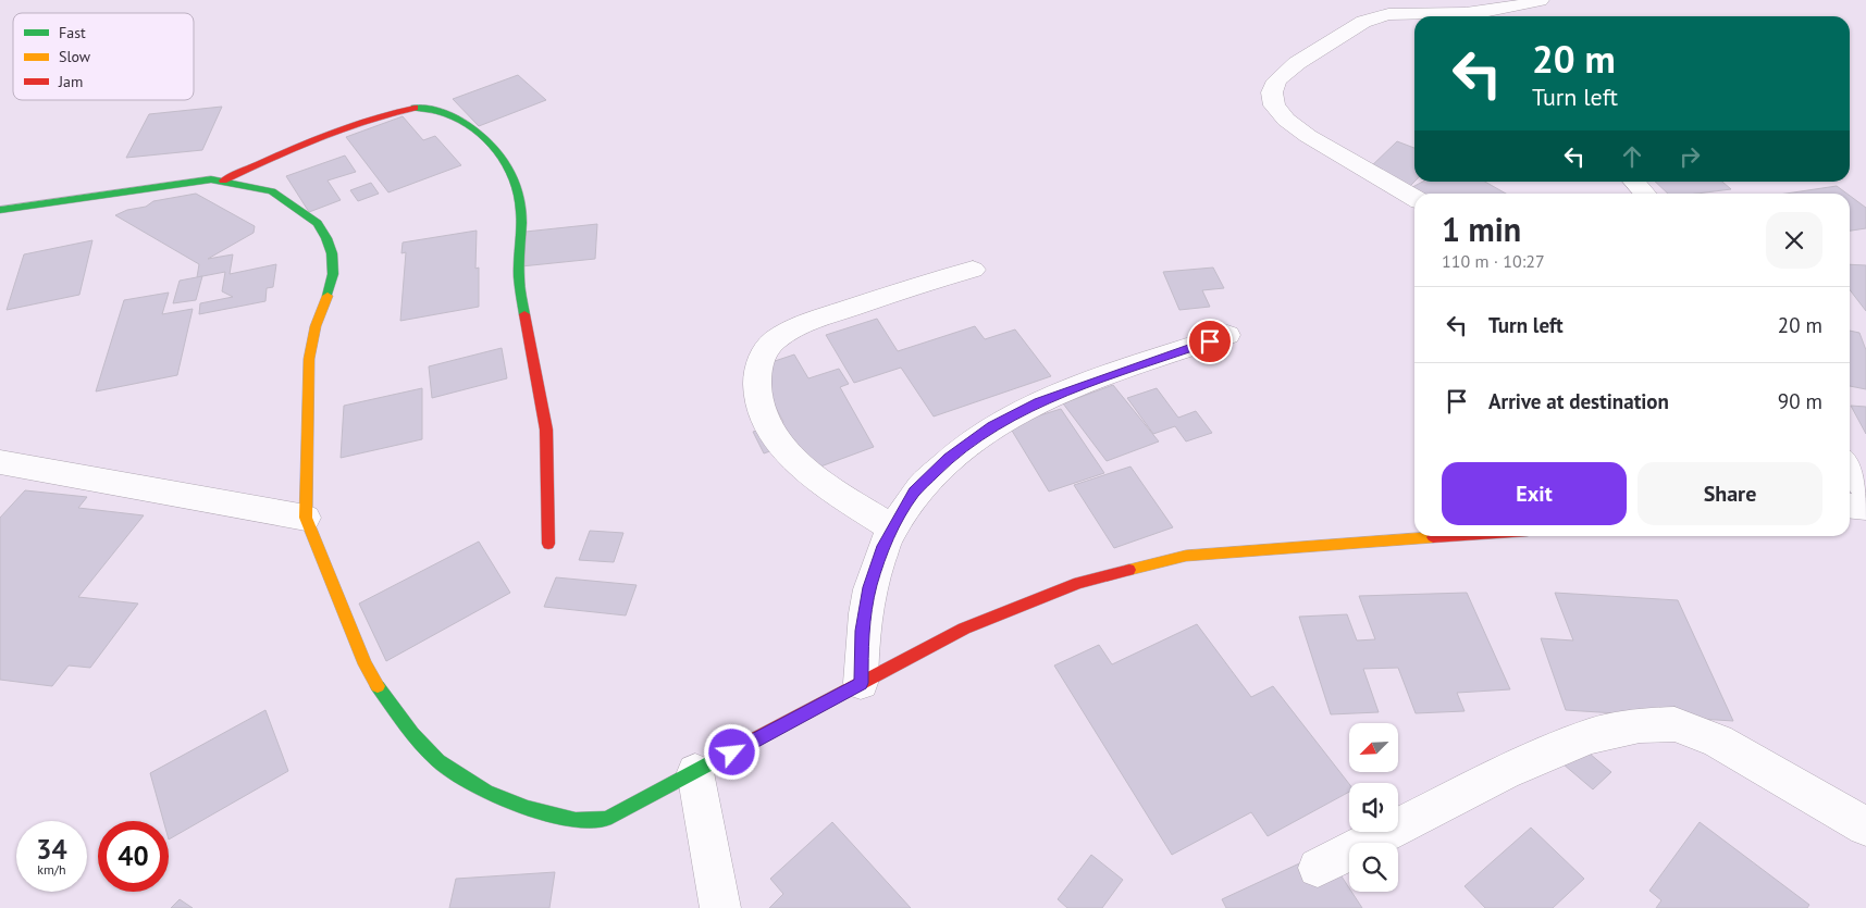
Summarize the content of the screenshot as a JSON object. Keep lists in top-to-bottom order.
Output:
{
  "legend": ["Fast", "Slow", "Jam"],
  "north": "bottom left",
  "page": {
    "turn": ["20 m", "Turn left"],
    "heading": ["1 min", "110 m · 10:27"],
    "list": [
      {
        "name": "Turn left",
        "value": "20 m"
      },
      {
        "name": "Arrive at destination",
        "value": "90 m"
      }
    ],
    "buttons": ["Exit", "Share"],
    "speed": "34 km/h",
    "limit": "40"
  }
}
